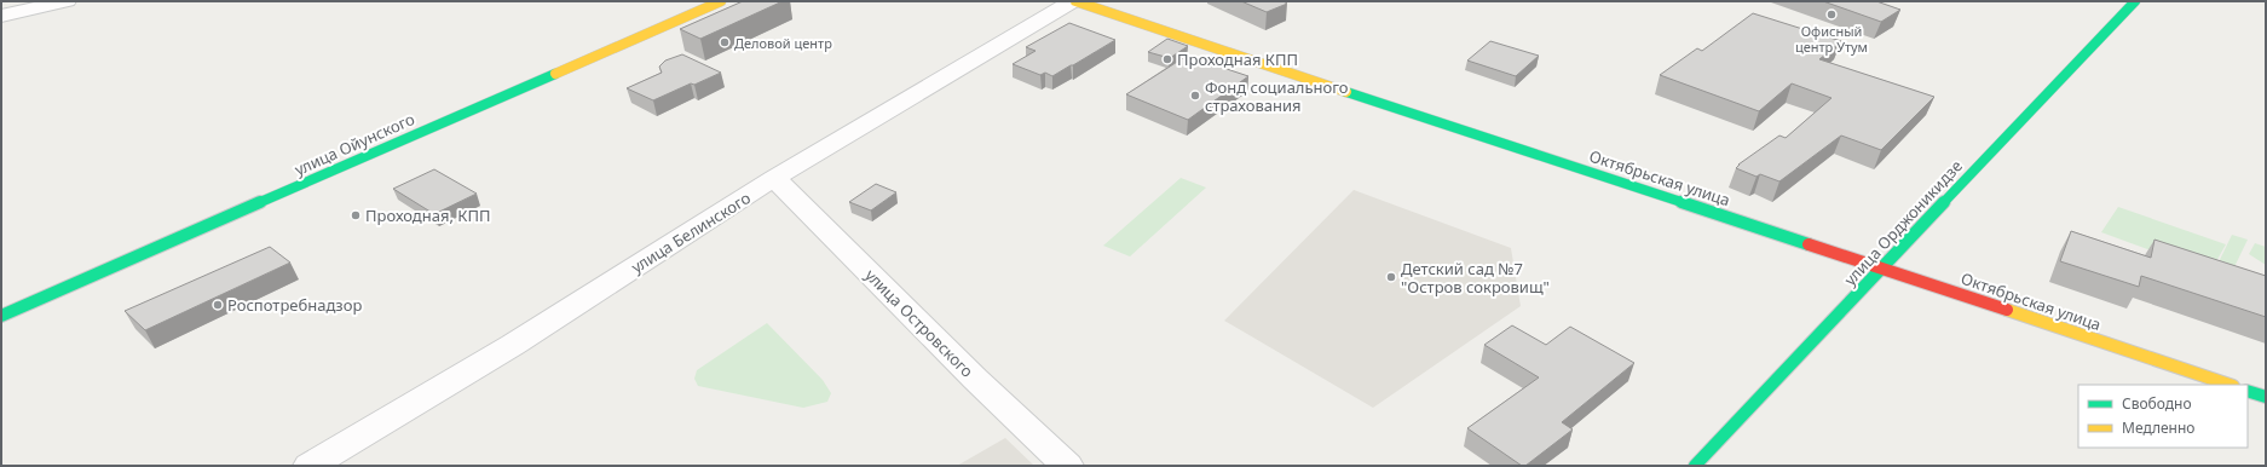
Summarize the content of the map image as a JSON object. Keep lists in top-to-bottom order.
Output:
{
  "streets": {
    "street": [
      "улица Ойунского",
      "Октябрьская улица",
      "улица Орджоникидзе",
      "улица Белинского",
      "улица Островского"
    ]
  },
  "crossings": [
    ["Октябрьская улица", "улица Орджоникидзе"],
    ["Октябрьская улица", "улица Белинского"],
    ["улица Белинского", "улица Островского"]
  ],
  "places": [
    "Офисный центр Утум",
    "Деловой центр",
    "Проходная КПП",
    "Фонд социального страхования",
    "Проходная, КПП",
    "Детский сад №7 \"Остров сокровищ\"",
    "Роспотребнадзор"
  ],
  "legend": ["Свободно", "Медленно"]
}
